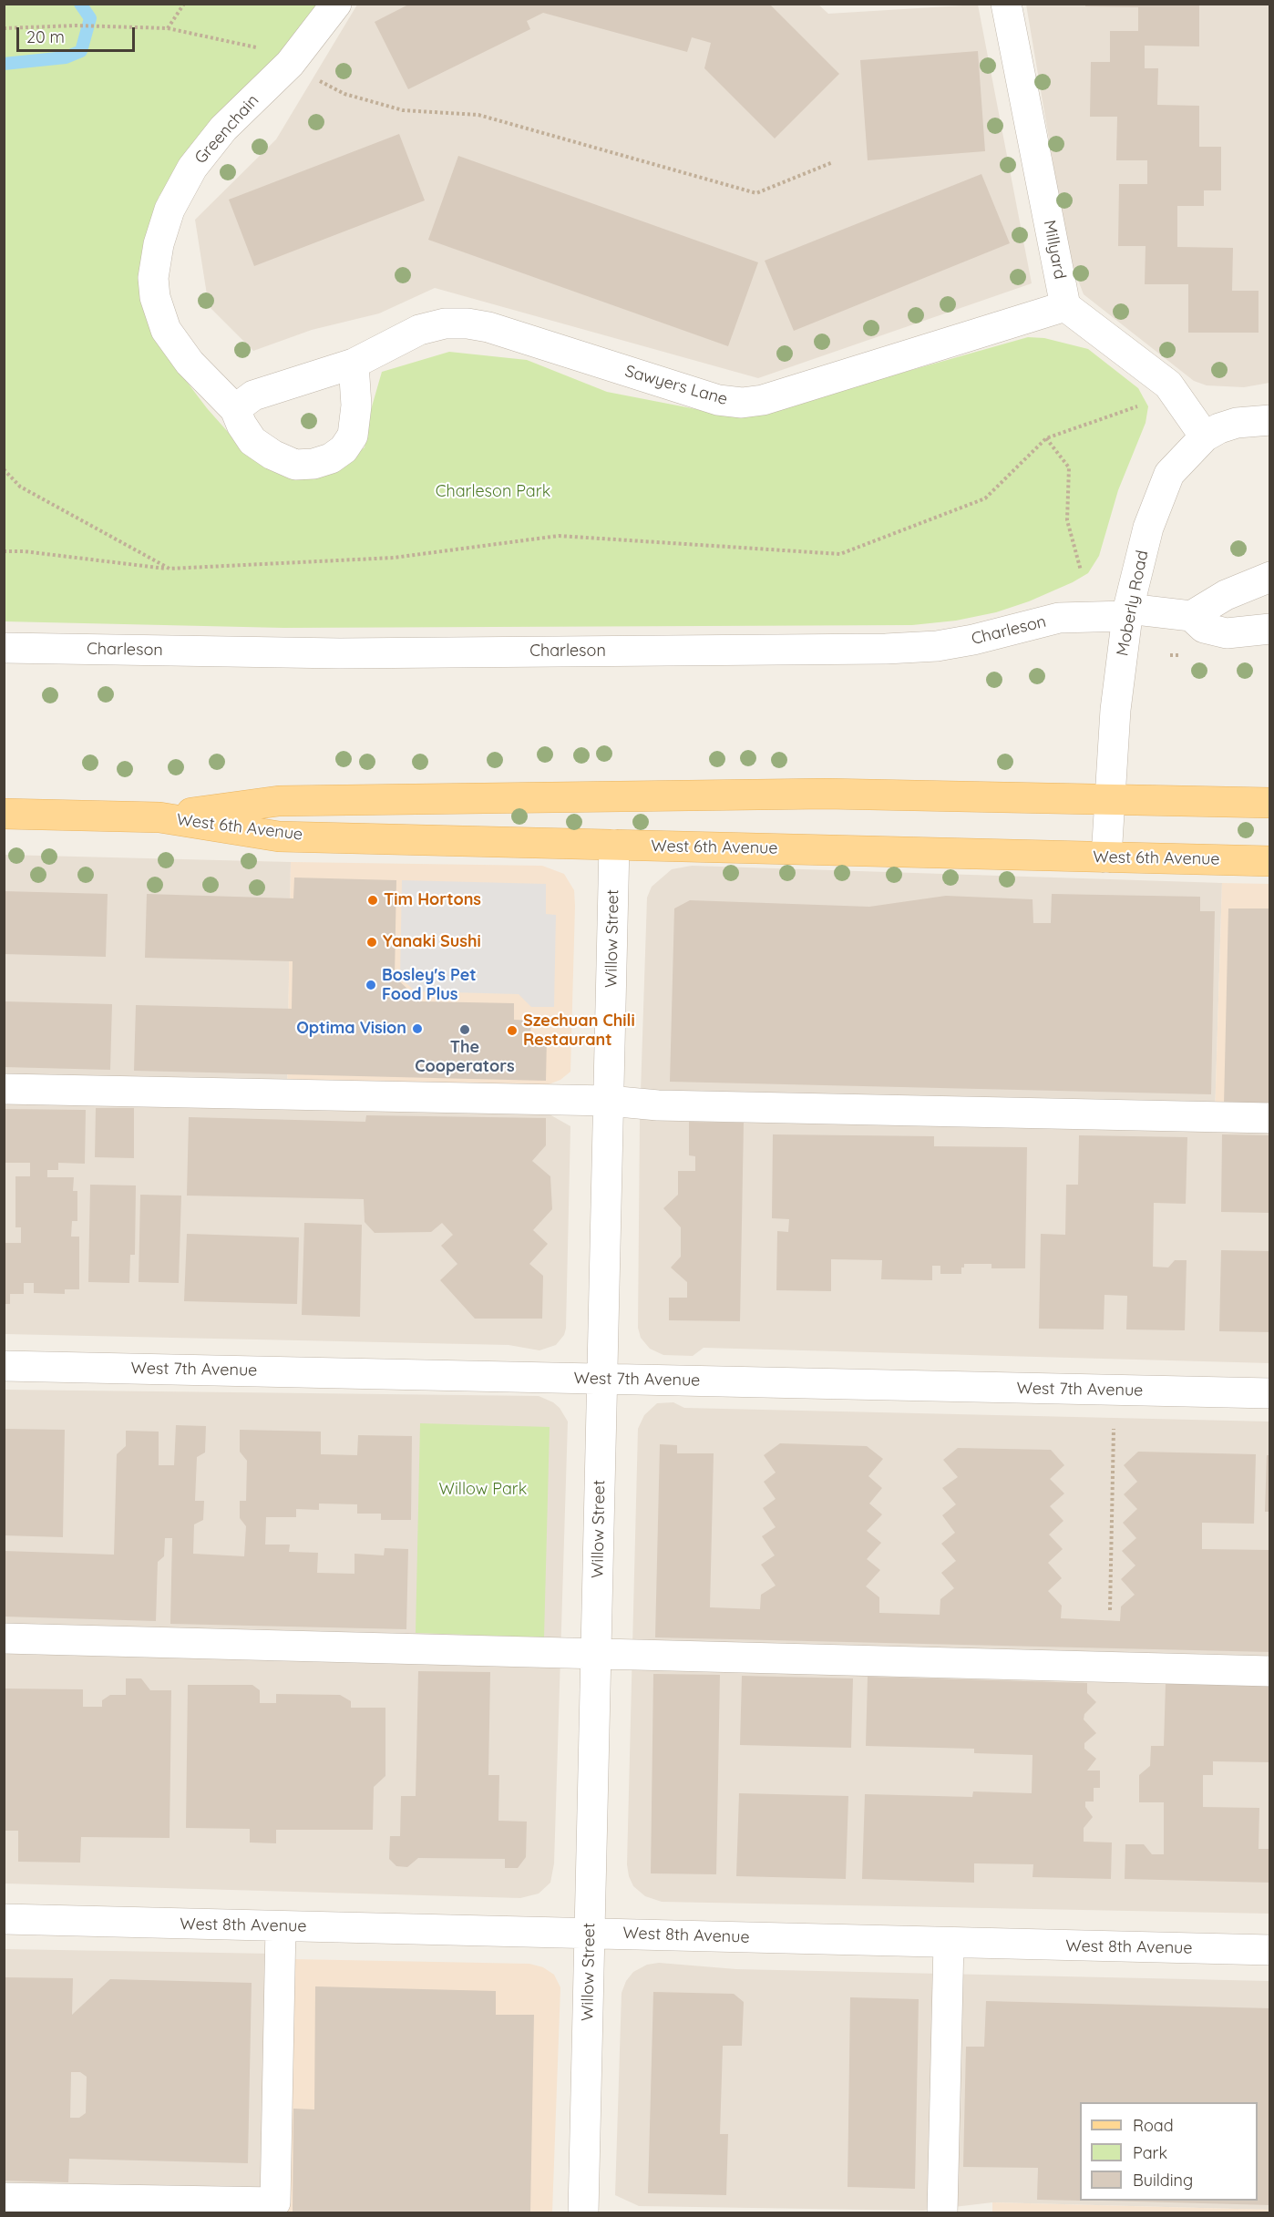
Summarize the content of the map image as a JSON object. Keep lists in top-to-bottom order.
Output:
{
  "streets": {
    "main road": ["West 6th Avenue"],
    "street": [
      "Greenchain",
      "Millyard",
      "Sawyers Lane",
      "Moberly Road",
      "Charleson",
      "Willow Street",
      "West 7th Avenue",
      "West 8th Avenue"
    ]
  },
  "crossings": [
    ["Greenchain", "Sawyers Lane"],
    ["Millyard", "Sawyers Lane"],
    ["Moberly Road", "Charleson"],
    ["Moberly Road", "West 6th Avenue"],
    ["West 6th Avenue", "Willow Street"],
    ["Willow Street", "West 7th Avenue"],
    ["Willow Street", "West 8th Avenue"]
  ],
  "parks": ["Charleson Park", "Willow Park"],
  "places": [
    "Tim Hortons",
    "Yanaki Sushi",
    "Bosley's Pet Food Plus",
    "Optima Vision",
    "The Cooperators",
    "Szechuan Chili Restaurant"
  ],
  "legend": ["Road", "Park", "Building"],
  "scale_bar": "20 m"
}
